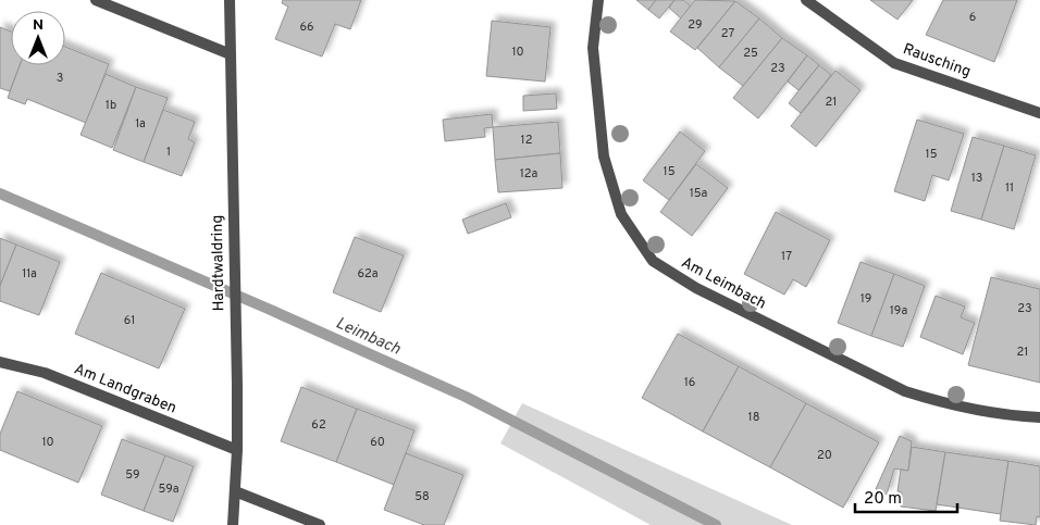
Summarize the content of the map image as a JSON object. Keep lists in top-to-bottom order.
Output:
{
  "streets": {
    "street": [
      "Rausching",
      "Hardtwaldring",
      "Am Leimbach",
      "Am Landgraben"
    ]
  },
  "crossings": [
    ["Hardtwaldring", "Am Landgraben"]
  ],
  "water": ["Leimbach"],
  "house_numbers": [
    "6",
    "29",
    "66",
    "27",
    "10",
    "25",
    "23",
    "3",
    "21",
    "1b",
    "1a",
    "12",
    "1",
    "15",
    "15",
    "12a",
    "13",
    "11",
    "15a",
    "17",
    "11a",
    "62a",
    "19",
    "23",
    "19a",
    "61",
    "21",
    "16",
    "18",
    "62",
    "10",
    "60",
    "20",
    "59",
    "59a",
    "58"
  ],
  "scale_bar": "20 m",
  "north": "top"
}
